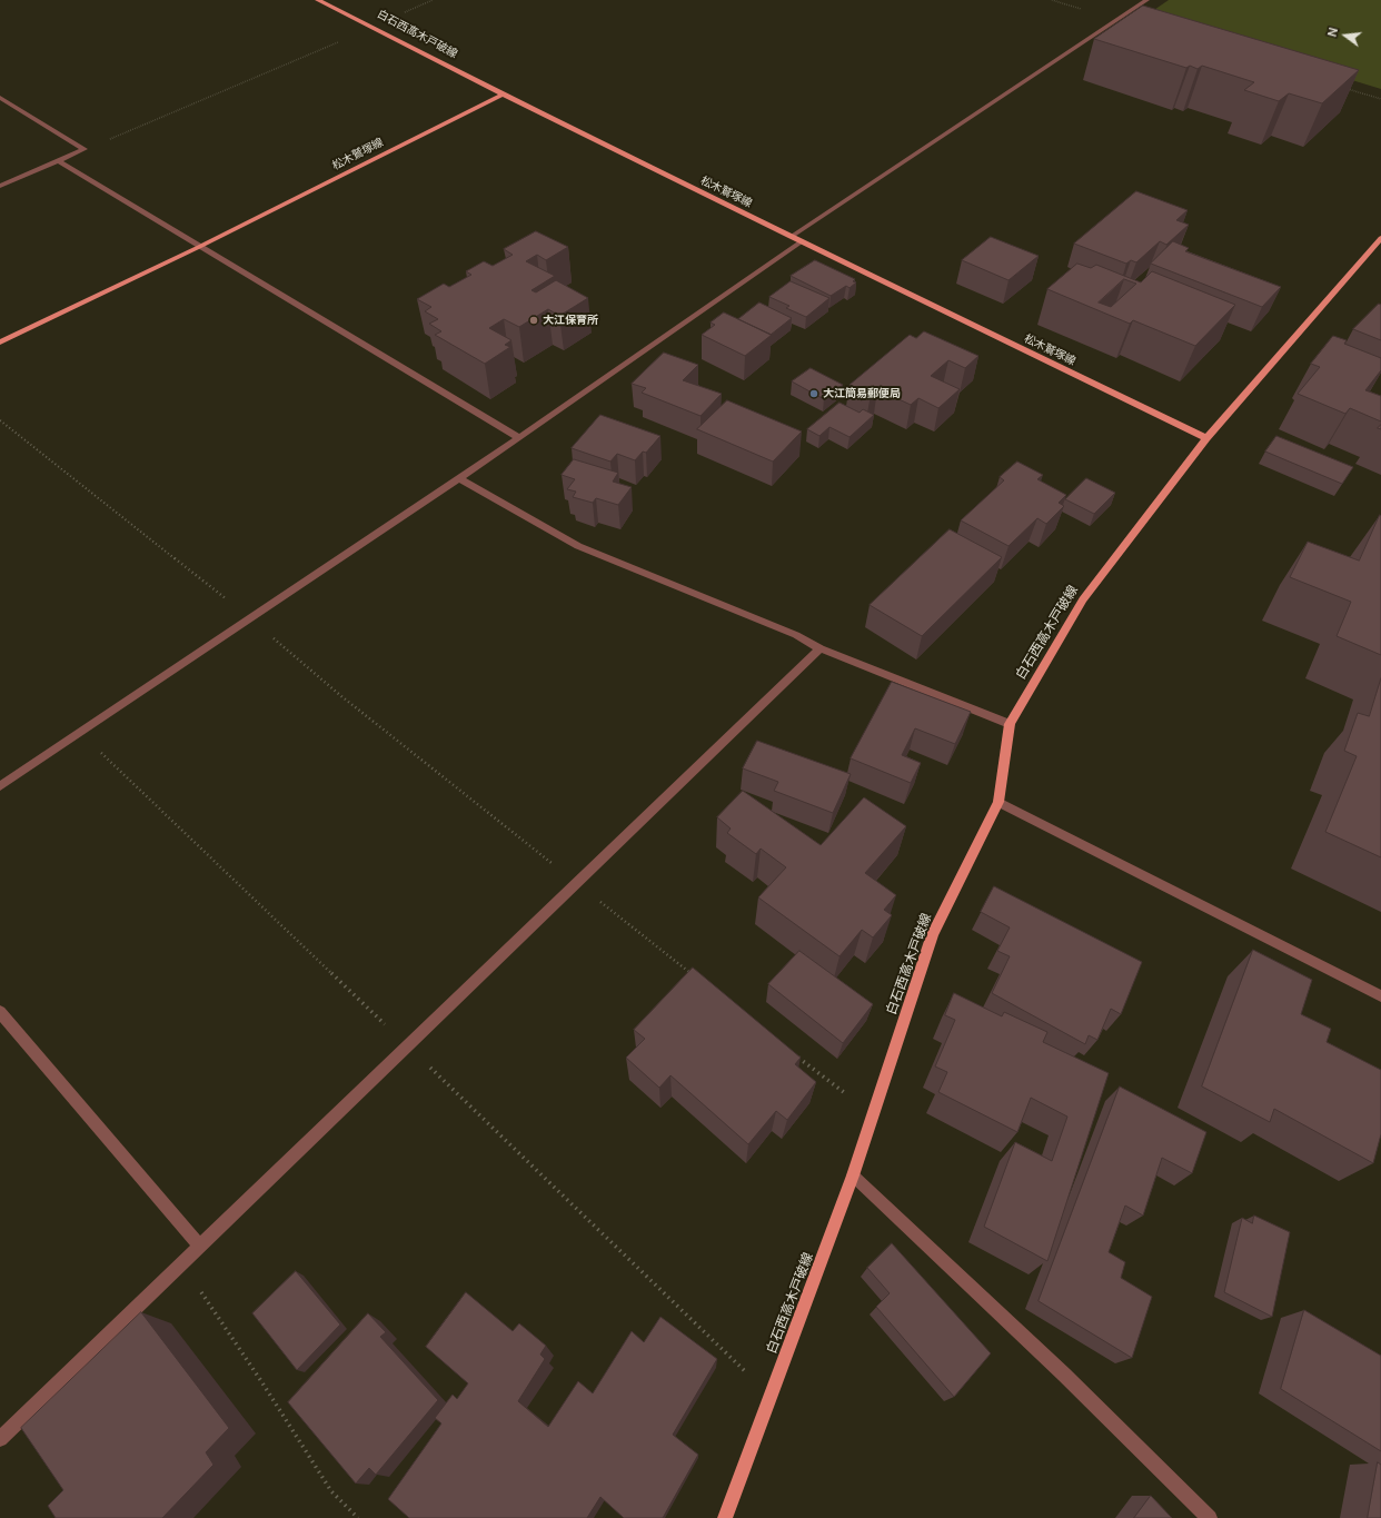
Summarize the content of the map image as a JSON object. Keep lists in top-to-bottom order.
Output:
{
  "streets": {
    "main road": ["白石西高木戸破線", "松木鷲塚線"]
  },
  "crossings": [
    ["白石西高木戸破線", "松木鷲塚線"]
  ],
  "places": ["大江保育所", "大江簡易郵便局"],
  "north": "left"
}
